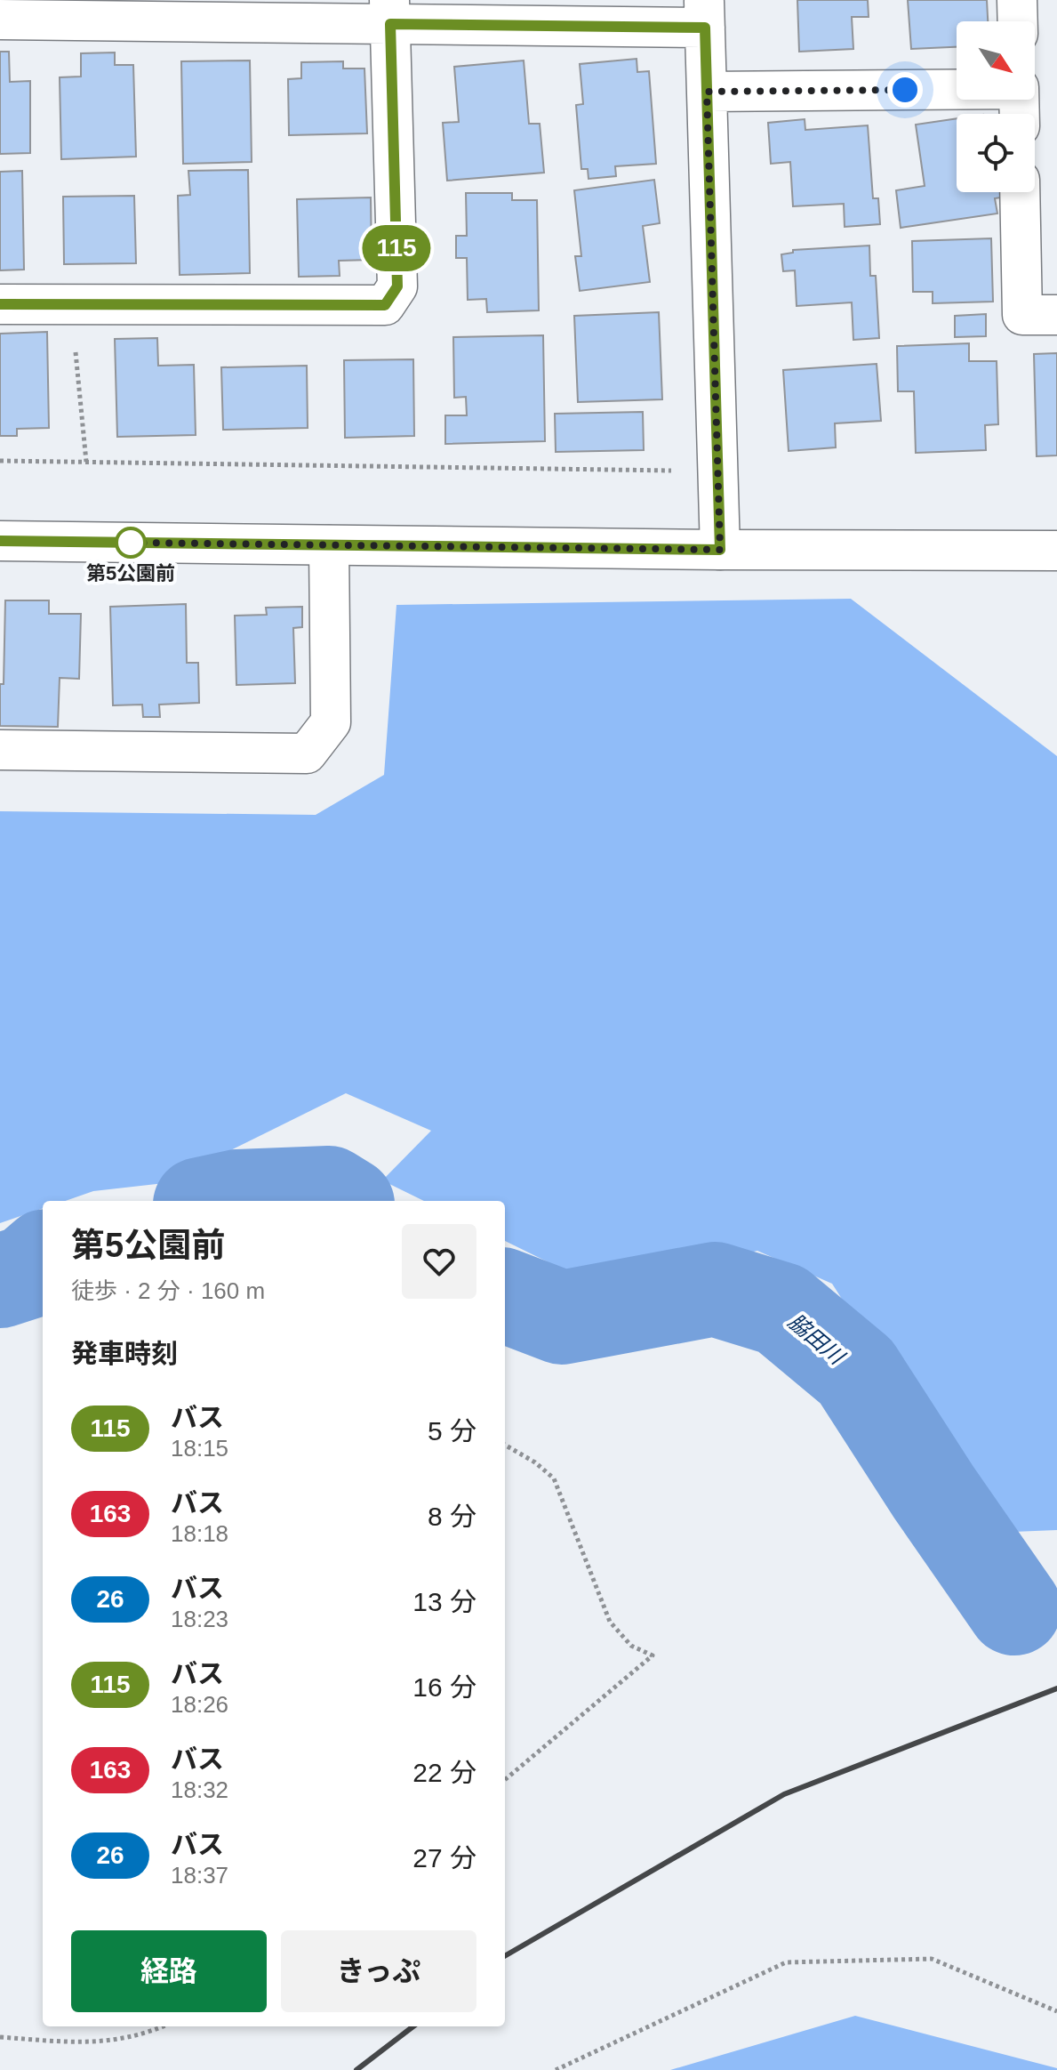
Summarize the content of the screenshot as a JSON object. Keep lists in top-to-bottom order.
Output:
{
  "water": ["脇田川"],
  "places": ["第5公園前"],
  "lines": ["bus line 115"],
  "north": "bottom right",
  "page": {
    "on_map": "115",
    "heading": [
      ["第5公園前", "徒歩 · 2 分 · 160 m"],
      "発車時刻"
    ],
    "list": [
      {
        "mark": "115",
        "name": "バス",
        "note": "18:15",
        "value": "5 分"
      },
      {
        "mark": "163",
        "name": "バス",
        "note": "18:18",
        "value": "8 分"
      },
      {
        "mark": "26",
        "name": "バス",
        "note": "18:23",
        "value": "13 分"
      },
      {
        "mark": "115",
        "name": "バス",
        "note": "18:26",
        "value": "16 分"
      },
      {
        "mark": "163",
        "name": "バス",
        "note": "18:32",
        "value": "22 分"
      },
      {
        "mark": "26",
        "name": "バス",
        "note": "18:37",
        "value": "27 分"
      }
    ],
    "buttons": ["経路", "きっぷ"]
  }
}
